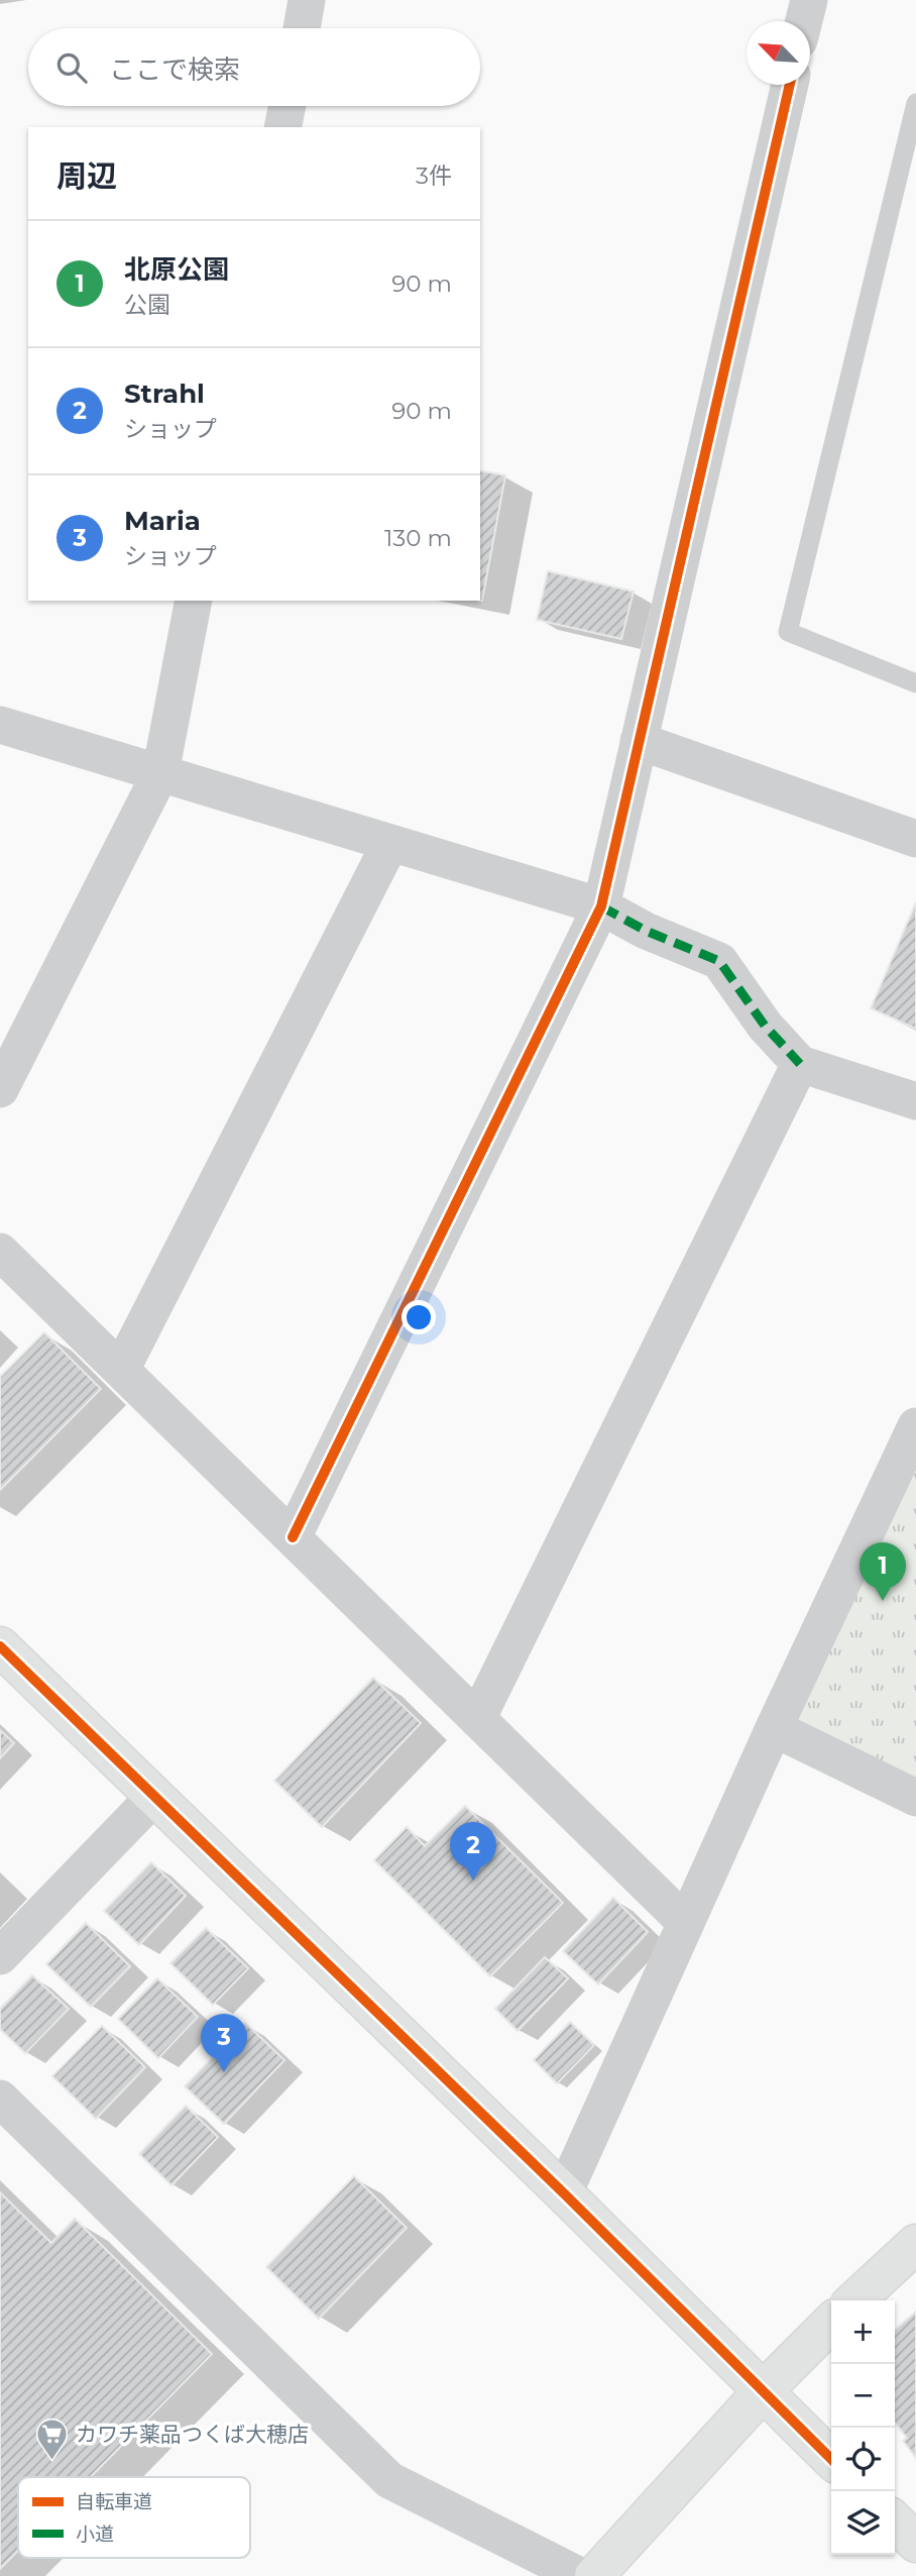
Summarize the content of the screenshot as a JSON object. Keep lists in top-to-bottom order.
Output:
{
  "places": {
    "supermarket": ["カワチ薬品つくば大穂店"]
  },
  "legend": ["自転車道", "小道"],
  "north": "top left",
  "page": {
    "search": "ここで検索",
    "heading": ["周辺", "3件"],
    "list": [
      {
        "mark": "1",
        "name": "北原公園",
        "note": "公園",
        "value": "90 m"
      },
      {
        "mark": "2",
        "name": "Strahl",
        "note": "ショップ",
        "value": "90 m"
      },
      {
        "mark": "3",
        "name": "Maria",
        "note": "ショップ",
        "value": "130 m"
      }
    ],
    "pins": ["1", "2", "3"],
    "map_buttons": ["+", "−"]
  }
}
